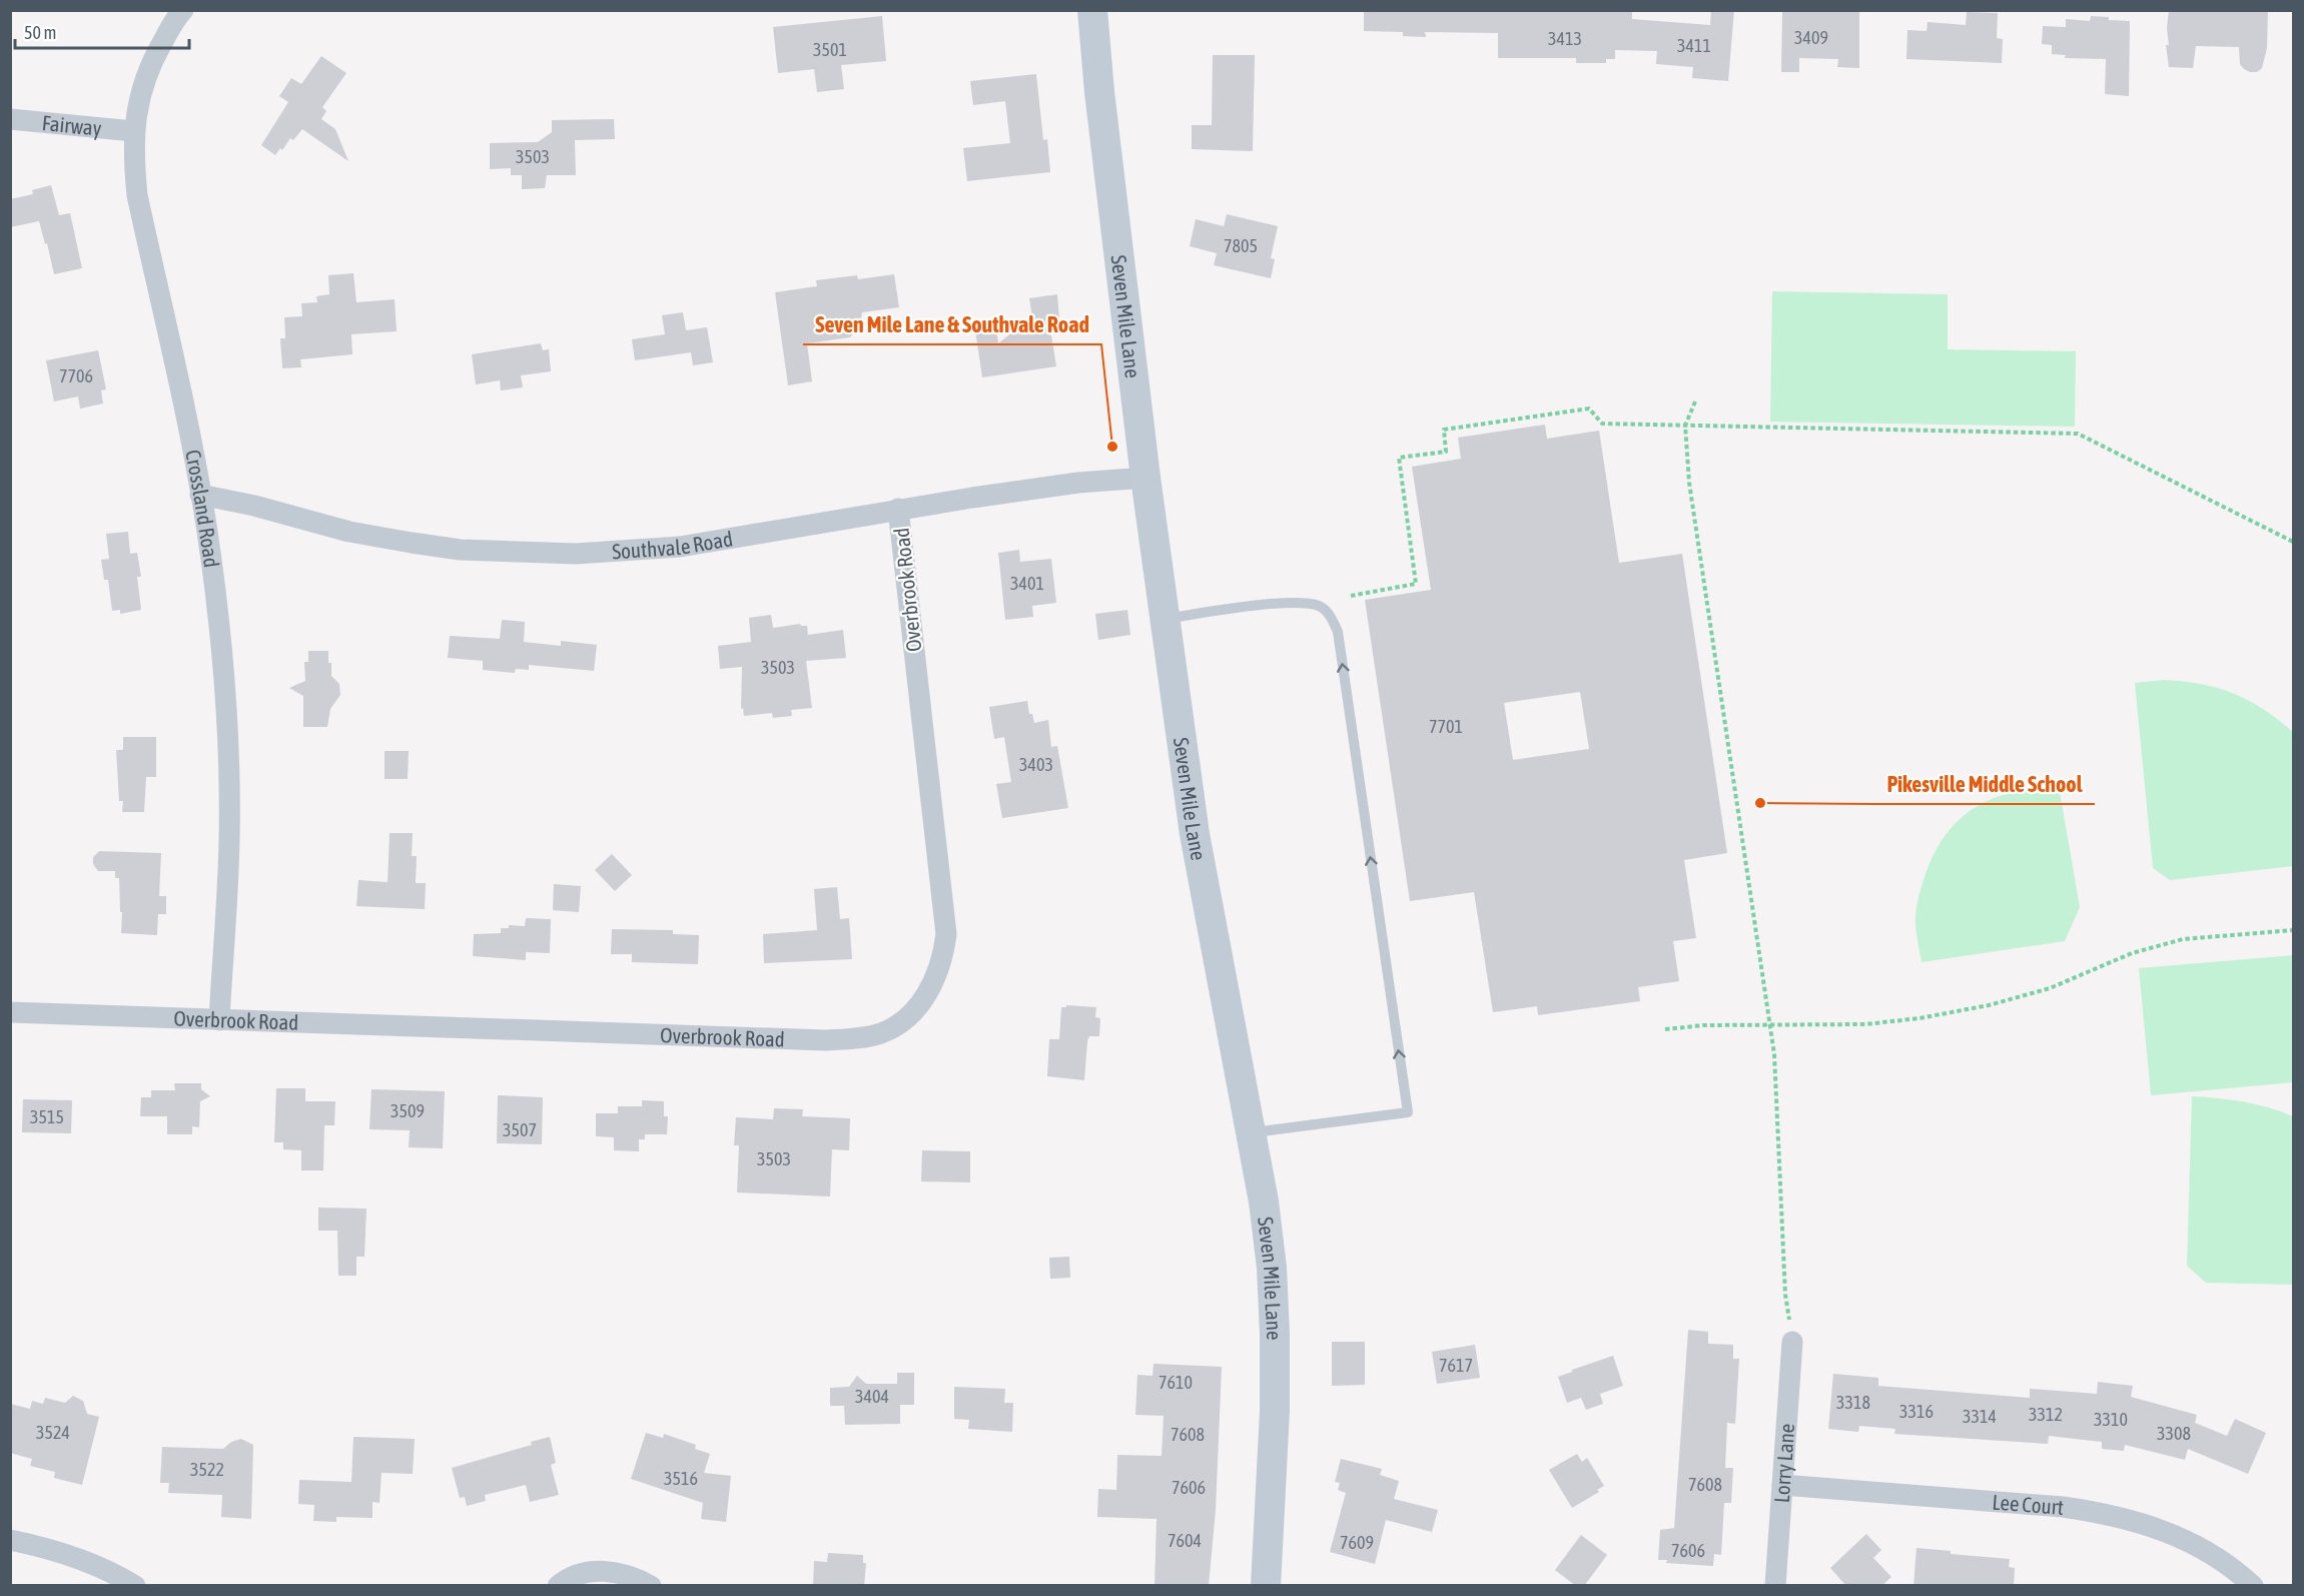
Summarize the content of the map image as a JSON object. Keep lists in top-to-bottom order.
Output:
{
  "streets": {
    "street": [
      "Fairway",
      "Seven Mile Lane",
      "Crossland Road",
      "Southvale Road",
      "Overbrook Road",
      "Lorry Lane",
      "Lee Court"
    ]
  },
  "crossings": [
    ["Fairway", "Crossland Road"],
    ["Seven Mile Lane", "Southvale Road"],
    ["Crossland Road", "Southvale Road"],
    ["Crossland Road", "Overbrook Road"],
    ["Southvale Road", "Overbrook Road"],
    ["Lorry Lane", "Lee Court"]
  ],
  "places": ["Seven Mile Lane & Southvale Road", "Pikesville Middle School"],
  "house_numbers": [
    "3409",
    "3413",
    "3411",
    "3501",
    "3503",
    "7805",
    "7706",
    "3401",
    "3503",
    "7701",
    "3403",
    "3509",
    "3515",
    "3507",
    "3503",
    "7617",
    "7610",
    "3404",
    "3318",
    "3316",
    "3312",
    "3314",
    "3310",
    "3524",
    "3308",
    "7608",
    "3522",
    "3516",
    "7608",
    "7606",
    "7604",
    "7609",
    "7606"
  ],
  "scale_bar": "50 m"
}
